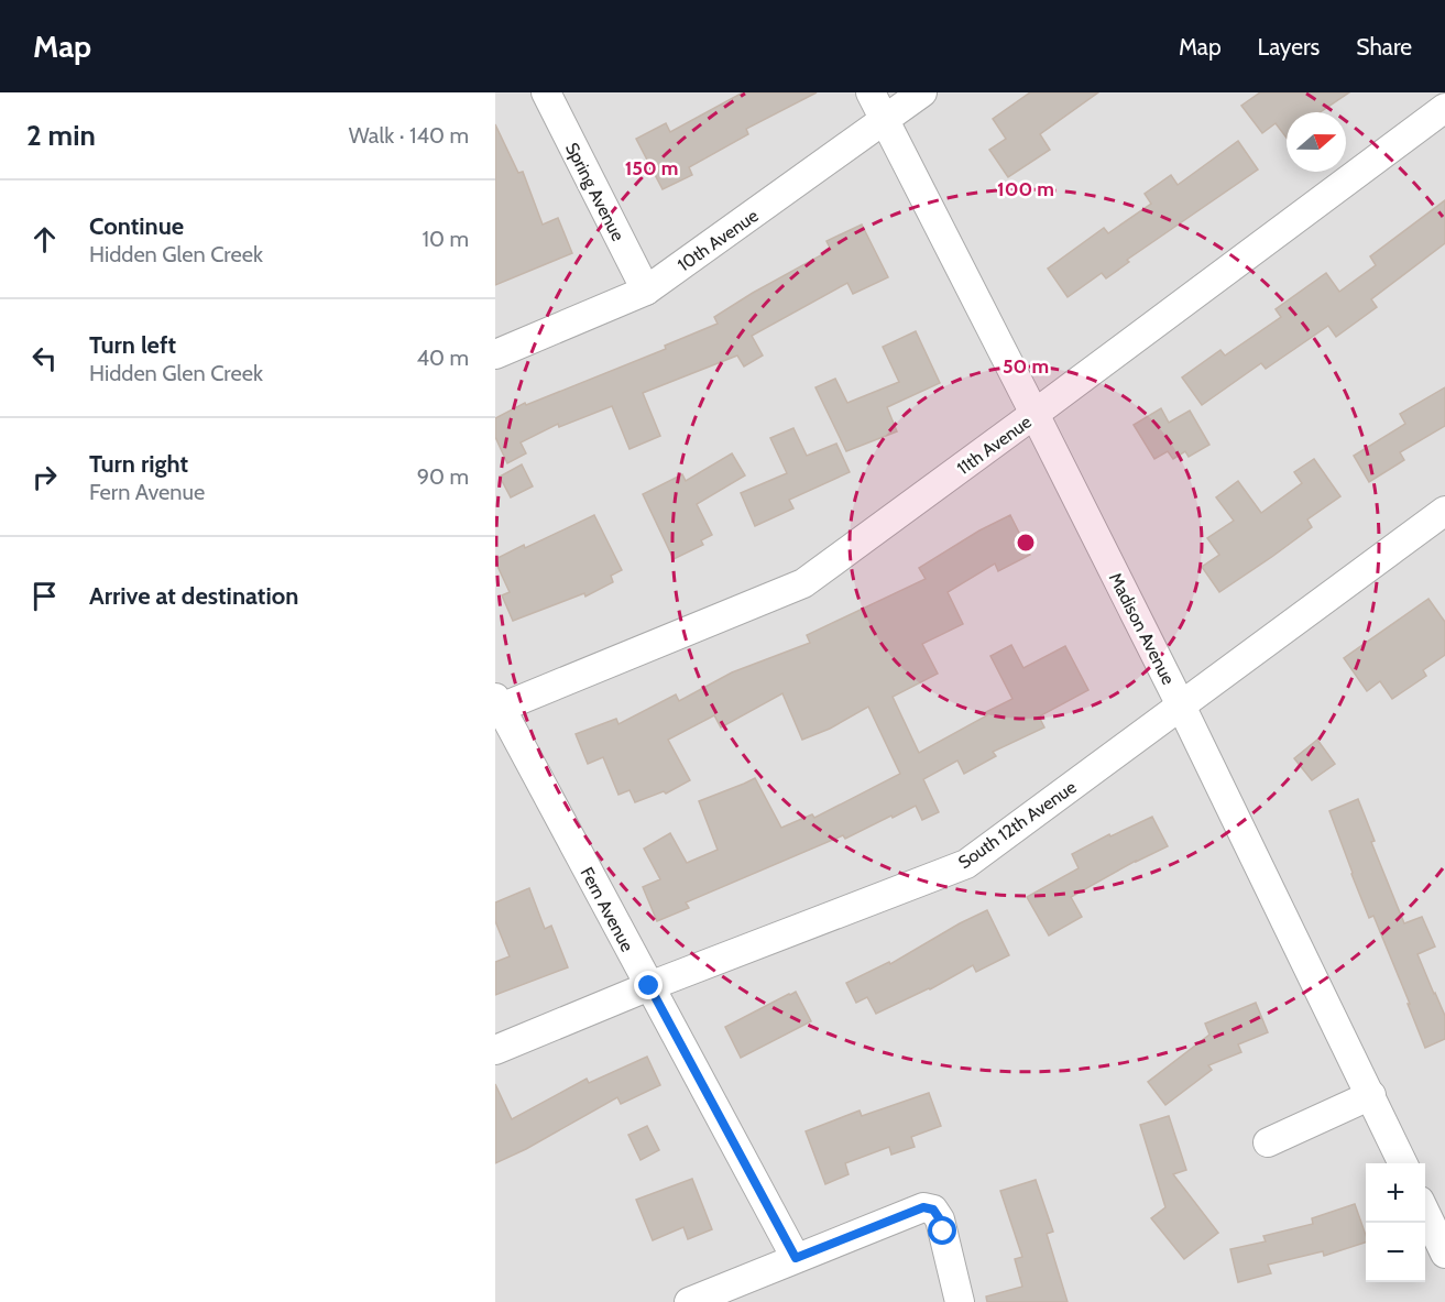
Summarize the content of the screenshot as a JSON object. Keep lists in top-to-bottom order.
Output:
{
  "streets": {
    "street": [
      "Spring Avenue",
      "10th Avenue",
      "11th Avenue",
      "Madison Avenue",
      "South 12th Avenue",
      "Fern Avenue"
    ]
  },
  "crossings": [
    ["Spring Avenue", "10th Avenue"],
    ["10th Avenue", "Madison Avenue"],
    ["11th Avenue", "Madison Avenue"],
    ["11th Avenue", "Fern Avenue"],
    ["Madison Avenue", "South 12th Avenue"],
    ["South 12th Avenue", "Fern Avenue"]
  ],
  "north": "right",
  "page": {
    "header": "Map",
    "nav": ["Map", "Layers", "Share"],
    "heading": ["2 min", "Walk · 140 m"],
    "list": [
      ["Continue", "Hidden Glen Creek", "10 m"],
      ["Turn left", "Hidden Glen Creek", "40 m"],
      ["Turn right", "Fern Avenue", "90 m"],
      "Arrive at destination"
    ],
    "map_buttons": ["+", "−"]
  },
  "rings": ["150 m", "100 m", "50 m"]
}
